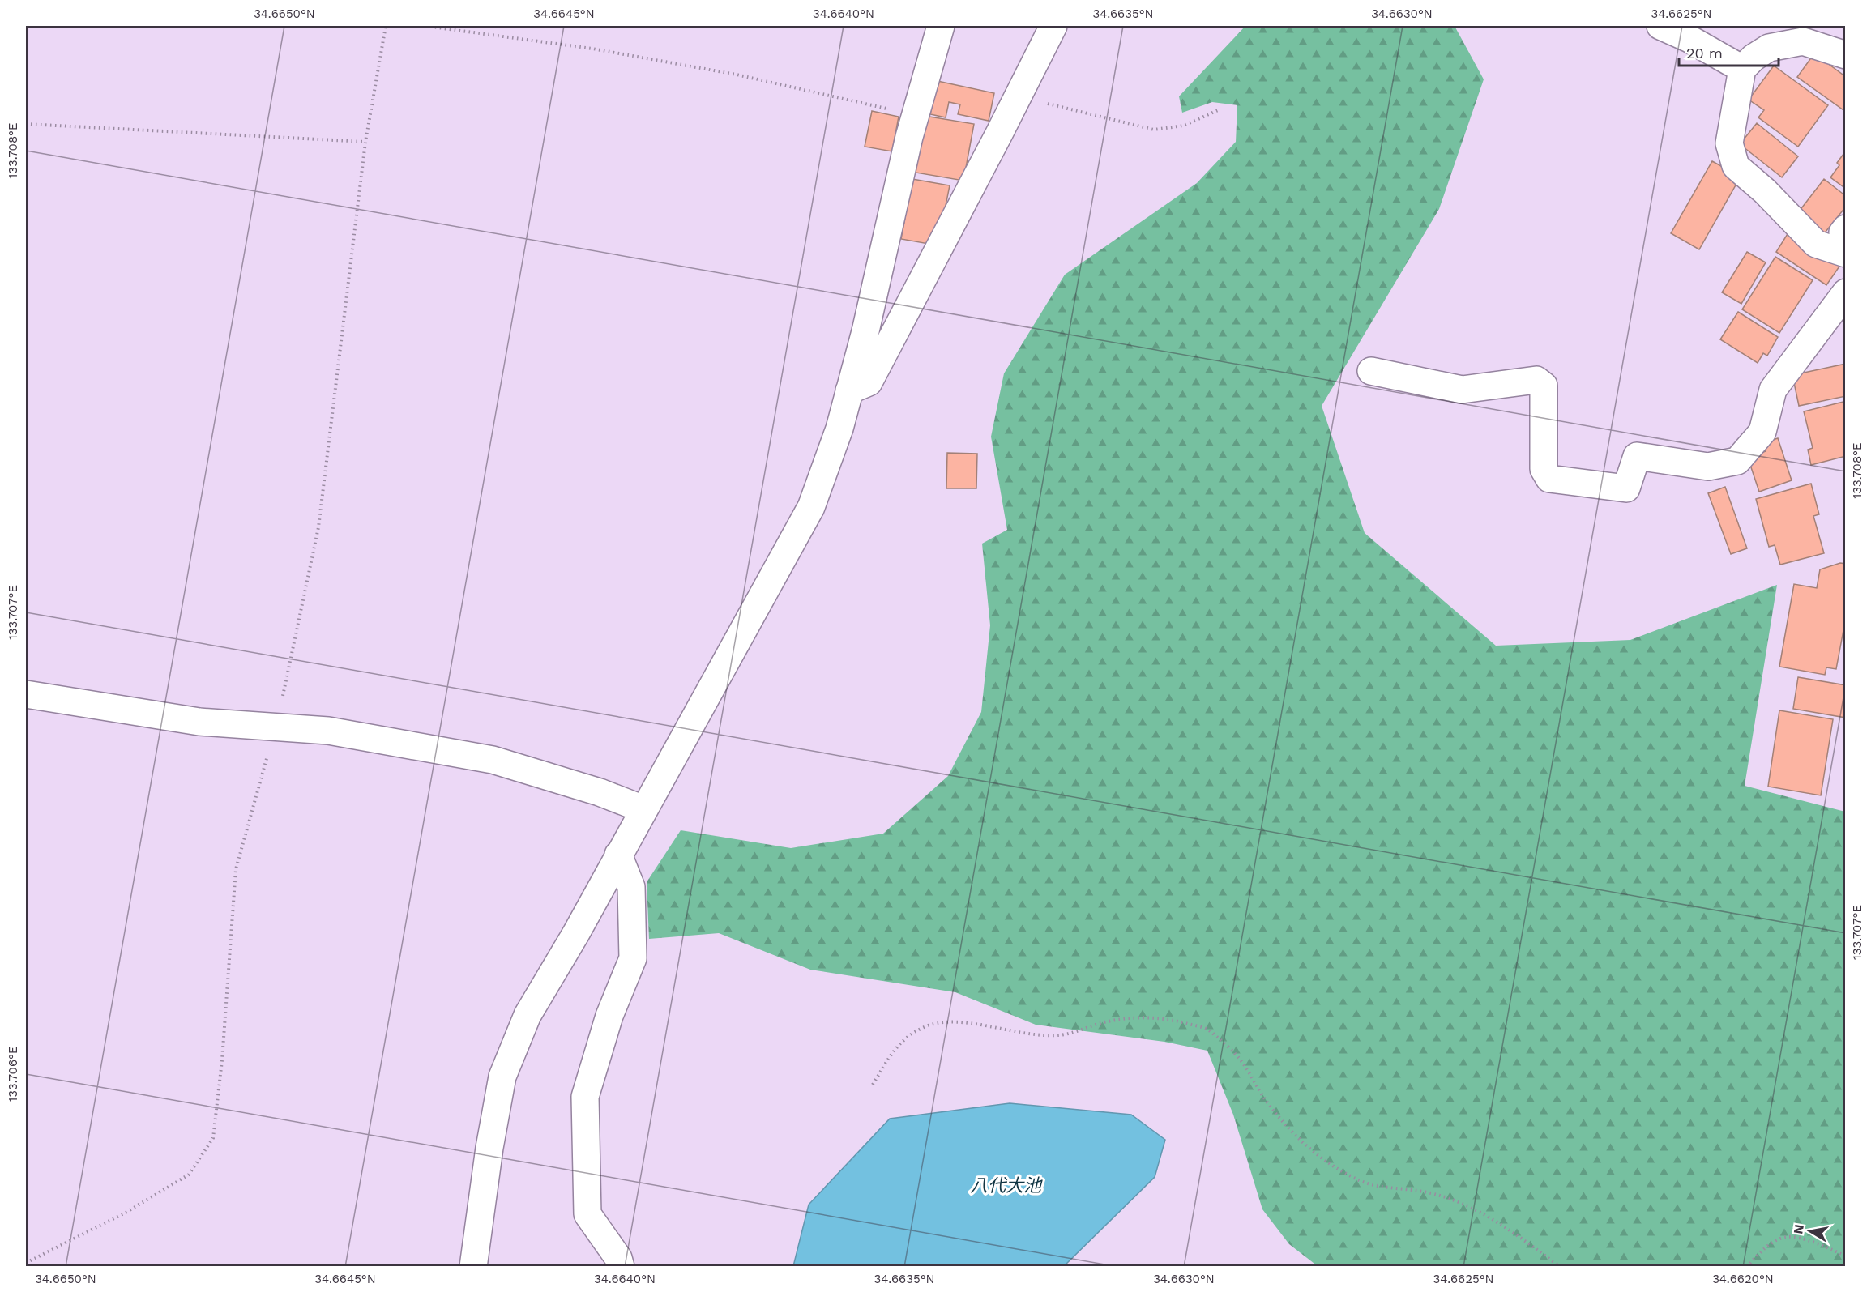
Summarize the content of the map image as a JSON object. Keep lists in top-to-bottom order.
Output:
{
  "water": ["八代大池"],
  "scale_bar": "20 m",
  "north": "left",
  "coordinates": [
    "34.6650°N",
    "34.6645°N",
    "34.6640°N",
    "34.6635°N",
    "34.6630°N",
    "34.6625°N",
    "133.708°E",
    "133.707°E",
    "133.706°E",
    "34.6620°N"
  ]
}
